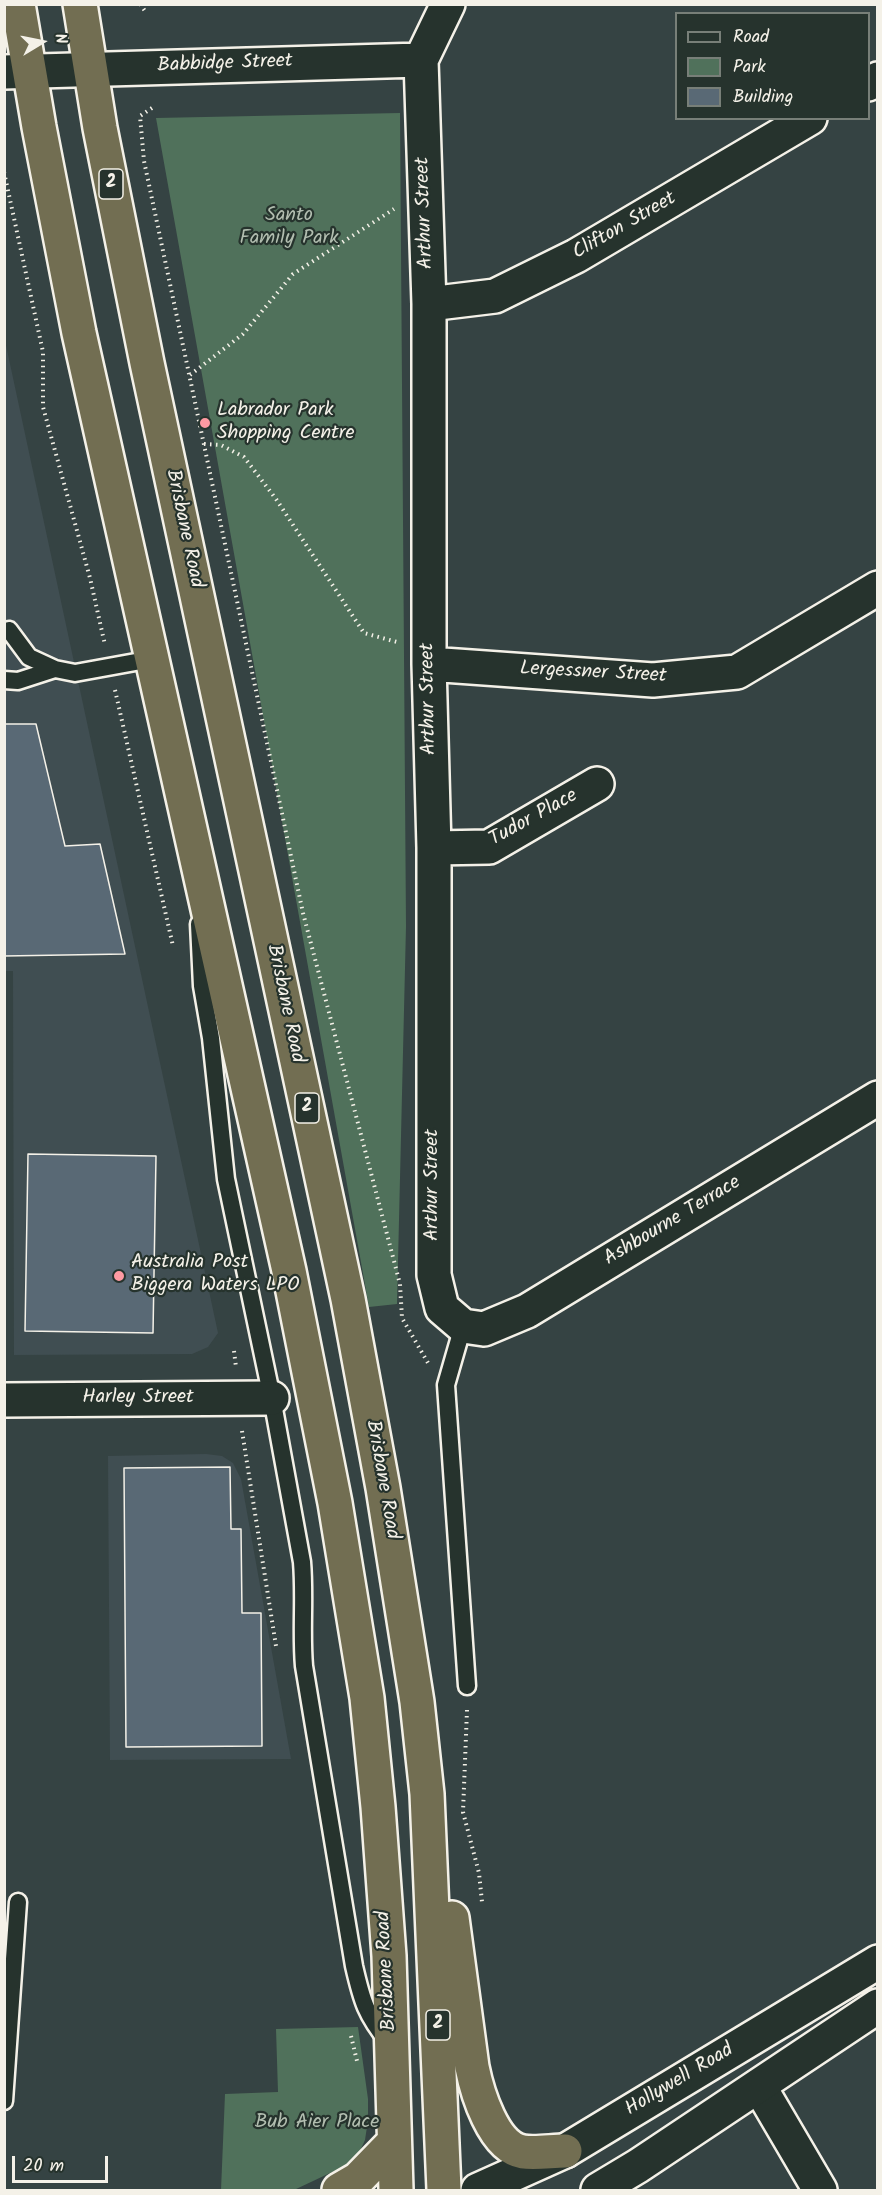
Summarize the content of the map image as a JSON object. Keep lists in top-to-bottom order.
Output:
{
  "streets": {
    "highway": ["2", "Brisbane Road"],
    "street": [
      "Babbidge Street",
      "Arthur Street",
      "Clifton Street",
      "Lergessner Street",
      "Tudor Place",
      "Ashbourne Terrace",
      "Harley Street",
      "Hollywell Road"
    ]
  },
  "crossings": [
    ["Babbidge Street", "Arthur Street"],
    ["Babbidge Street", "Brisbane Road"],
    ["Arthur Street", "Clifton Street"],
    ["Arthur Street", "Lergessner Street"],
    ["Arthur Street", "Tudor Place"],
    ["Arthur Street", "Ashbourne Terrace"],
    ["Brisbane Road", "Harley Street"]
  ],
  "parks": ["Santo Family Park", "Bub Aier Place"],
  "places": ["Labrador Park Shopping Centre", "Australia Post Biggera Waters LPO"],
  "legend": ["Road", "Park", "Building"],
  "scale_bar": "20 m",
  "north": "right"
}
